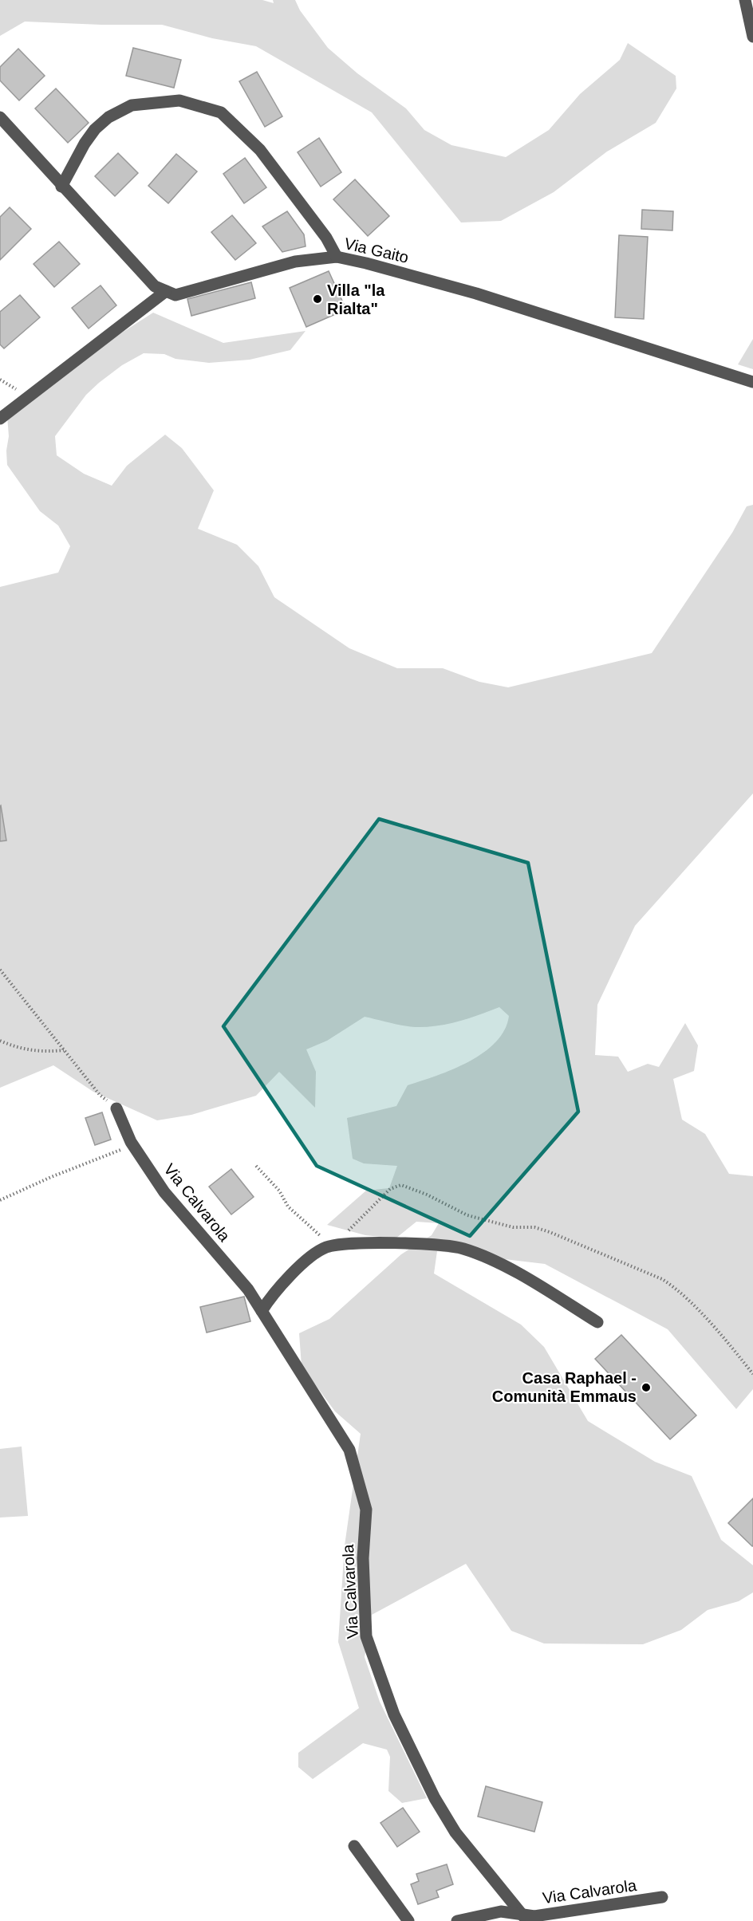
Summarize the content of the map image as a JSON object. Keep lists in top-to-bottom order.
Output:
{
  "streets": {
    "street": ["Via Gaito", "Via Calvarola"]
  },
  "places": ["Villa \"la Rialta\"", "Casa Raphael - Comunità Emmaus"]
}
